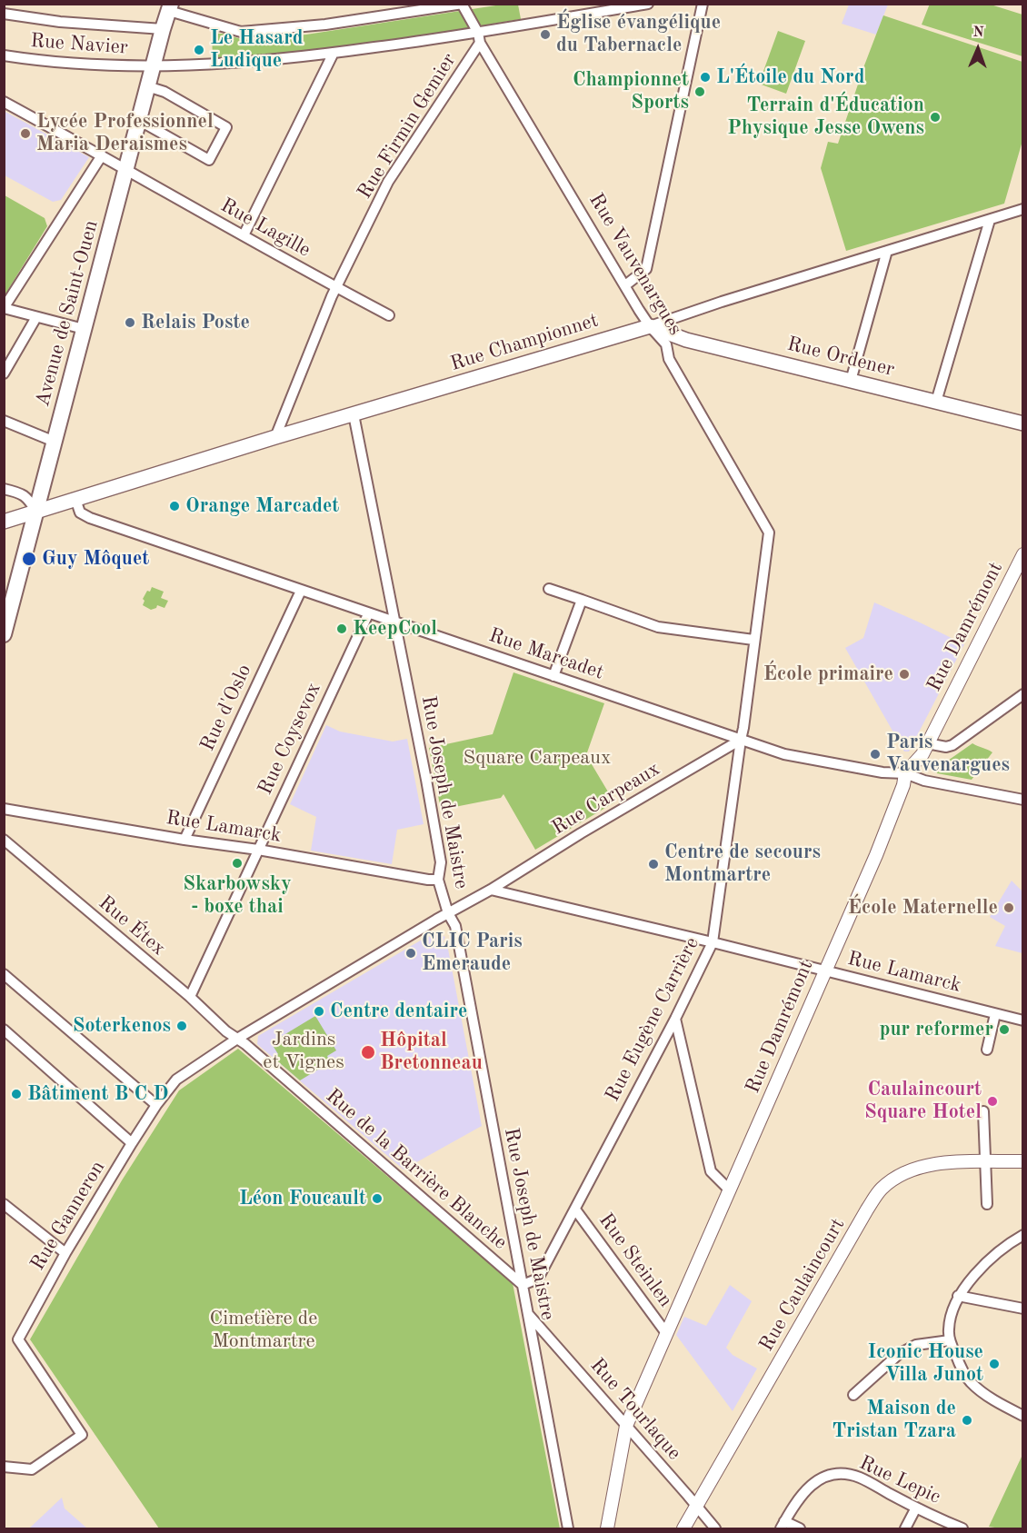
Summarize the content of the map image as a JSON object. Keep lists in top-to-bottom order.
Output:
{
  "streets": {
    "main road": ["Avenue de Saint-Ouen", "Rue Championnet", "Rue Ordener"],
    "street": [
      "Rue Navier",
      "Rue Firmin Gemier",
      "Rue Lagille",
      "Rue Vauvenargues",
      "Rue Damrémont",
      "Rue Marcadet",
      "Rue d'Oslo",
      "Rue Coysevox",
      "Rue Joseph de Maistre",
      "Rue Carpeaux",
      "Rue Lamarck",
      "Rue Étex",
      "Rue Eugène Carrière",
      "Rue de la Barrière Blanche",
      "Rue Ganneron",
      "Rue Steinlen",
      "Rue Caulaincourt",
      "Rue Tourlaque",
      "Rue Lepic"
    ]
  },
  "crossings": [
    ["Rue Navier", "Rue Firmin Gemier"],
    ["Rue Navier", "Rue Vauvenargues"],
    ["Rue Navier", "Avenue de Saint-Ouen"],
    ["Rue Firmin Gemier", "Rue Lagille"],
    ["Rue Firmin Gemier", "Rue Vauvenargues"],
    ["Rue Firmin Gemier", "Rue Championnet"],
    ["Rue Lagille", "Avenue de Saint-Ouen"],
    ["Rue Vauvenargues", "Rue Championnet"],
    ["Rue Vauvenargues", "Rue Ordener"],
    ["Rue Vauvenargues", "Rue Eugène Carrière"],
    ["Avenue de Saint-Ouen", "Rue Championnet"],
    ["Rue Championnet", "Rue Ordener"],
    ["Rue Championnet", "Rue Marcadet"],
    ["Rue Championnet", "Rue Joseph de Maistre"],
    ["Rue Damrémont", "Rue Marcadet"],
    ["Rue Damrémont", "Rue Lamarck"],
    ["Rue Damrémont", "Rue Steinlen"],
    ["Rue Damrémont", "Rue Tourlaque"],
    ["Rue Marcadet", "Rue d'Oslo"],
    ["Rue Marcadet", "Rue Coysevox"],
    ["Rue Marcadet", "Rue Joseph de Maistre"],
    ["Rue Marcadet", "Rue Carpeaux"],
    ["Rue Marcadet", "Rue Eugène Carrière"],
    ["Rue d'Oslo", "Rue Lamarck"],
    ["Rue Coysevox", "Rue Lamarck"],
    ["Rue Coysevox", "Rue Étex"],
    ["Rue Joseph de Maistre", "Rue Carpeaux"],
    ["Rue Joseph de Maistre", "Rue Lamarck"],
    ["Rue Joseph de Maistre", "Rue Eugène Carrière"],
    ["Rue Joseph de Maistre", "Rue de la Barrière Blanche"],
    ["Rue Joseph de Maistre", "Rue Tourlaque"],
    ["Rue Carpeaux", "Rue Lamarck"],
    ["Rue Carpeaux", "Rue Eugène Carrière"],
    ["Rue Lamarck", "Rue Eugène Carrière"],
    ["Rue Étex", "Rue de la Barrière Blanche"],
    ["Rue Étex", "Rue Ganneron"],
    ["Rue Eugène Carrière", "Rue de la Barrière Blanche"],
    ["Rue Eugène Carrière", "Rue Steinlen"],
    ["Rue de la Barrière Blanche", "Rue Ganneron"],
    ["Rue Caulaincourt", "Rue Tourlaque"]
  ],
  "parks": ["Square Carpeaux", "Jardins et Vignes", "Cimetière de Montmartre"],
  "places": [
    "Église évangélique du Tabernacle",
    "Le Hasard Ludique",
    "L'Étoile du Nord",
    "Championnet Sports",
    "Terrain d'Éducation Physique Jesse Owens",
    "Lycée Professionnel Maria Deraismes",
    "Relais Poste",
    "Orange Marcadet",
    "Guy Môquet",
    "KeepCool",
    "École primaire",
    "Paris Vauvenargues",
    "Skarbowsky - boxe thai",
    "Centre de secours Montmartre",
    "École Maternelle",
    "CLIC Paris Emeraude",
    "Centre dentaire",
    "Soterkenos",
    "pur reformer",
    "Hôpital Bretonneau",
    "Bâtiment B C D",
    "Caulaincourt Square Hotel",
    "Léon Foucault",
    "Iconic House Villa Junot",
    "Maison de Tristan Tzara"
  ],
  "north": "top"
}
